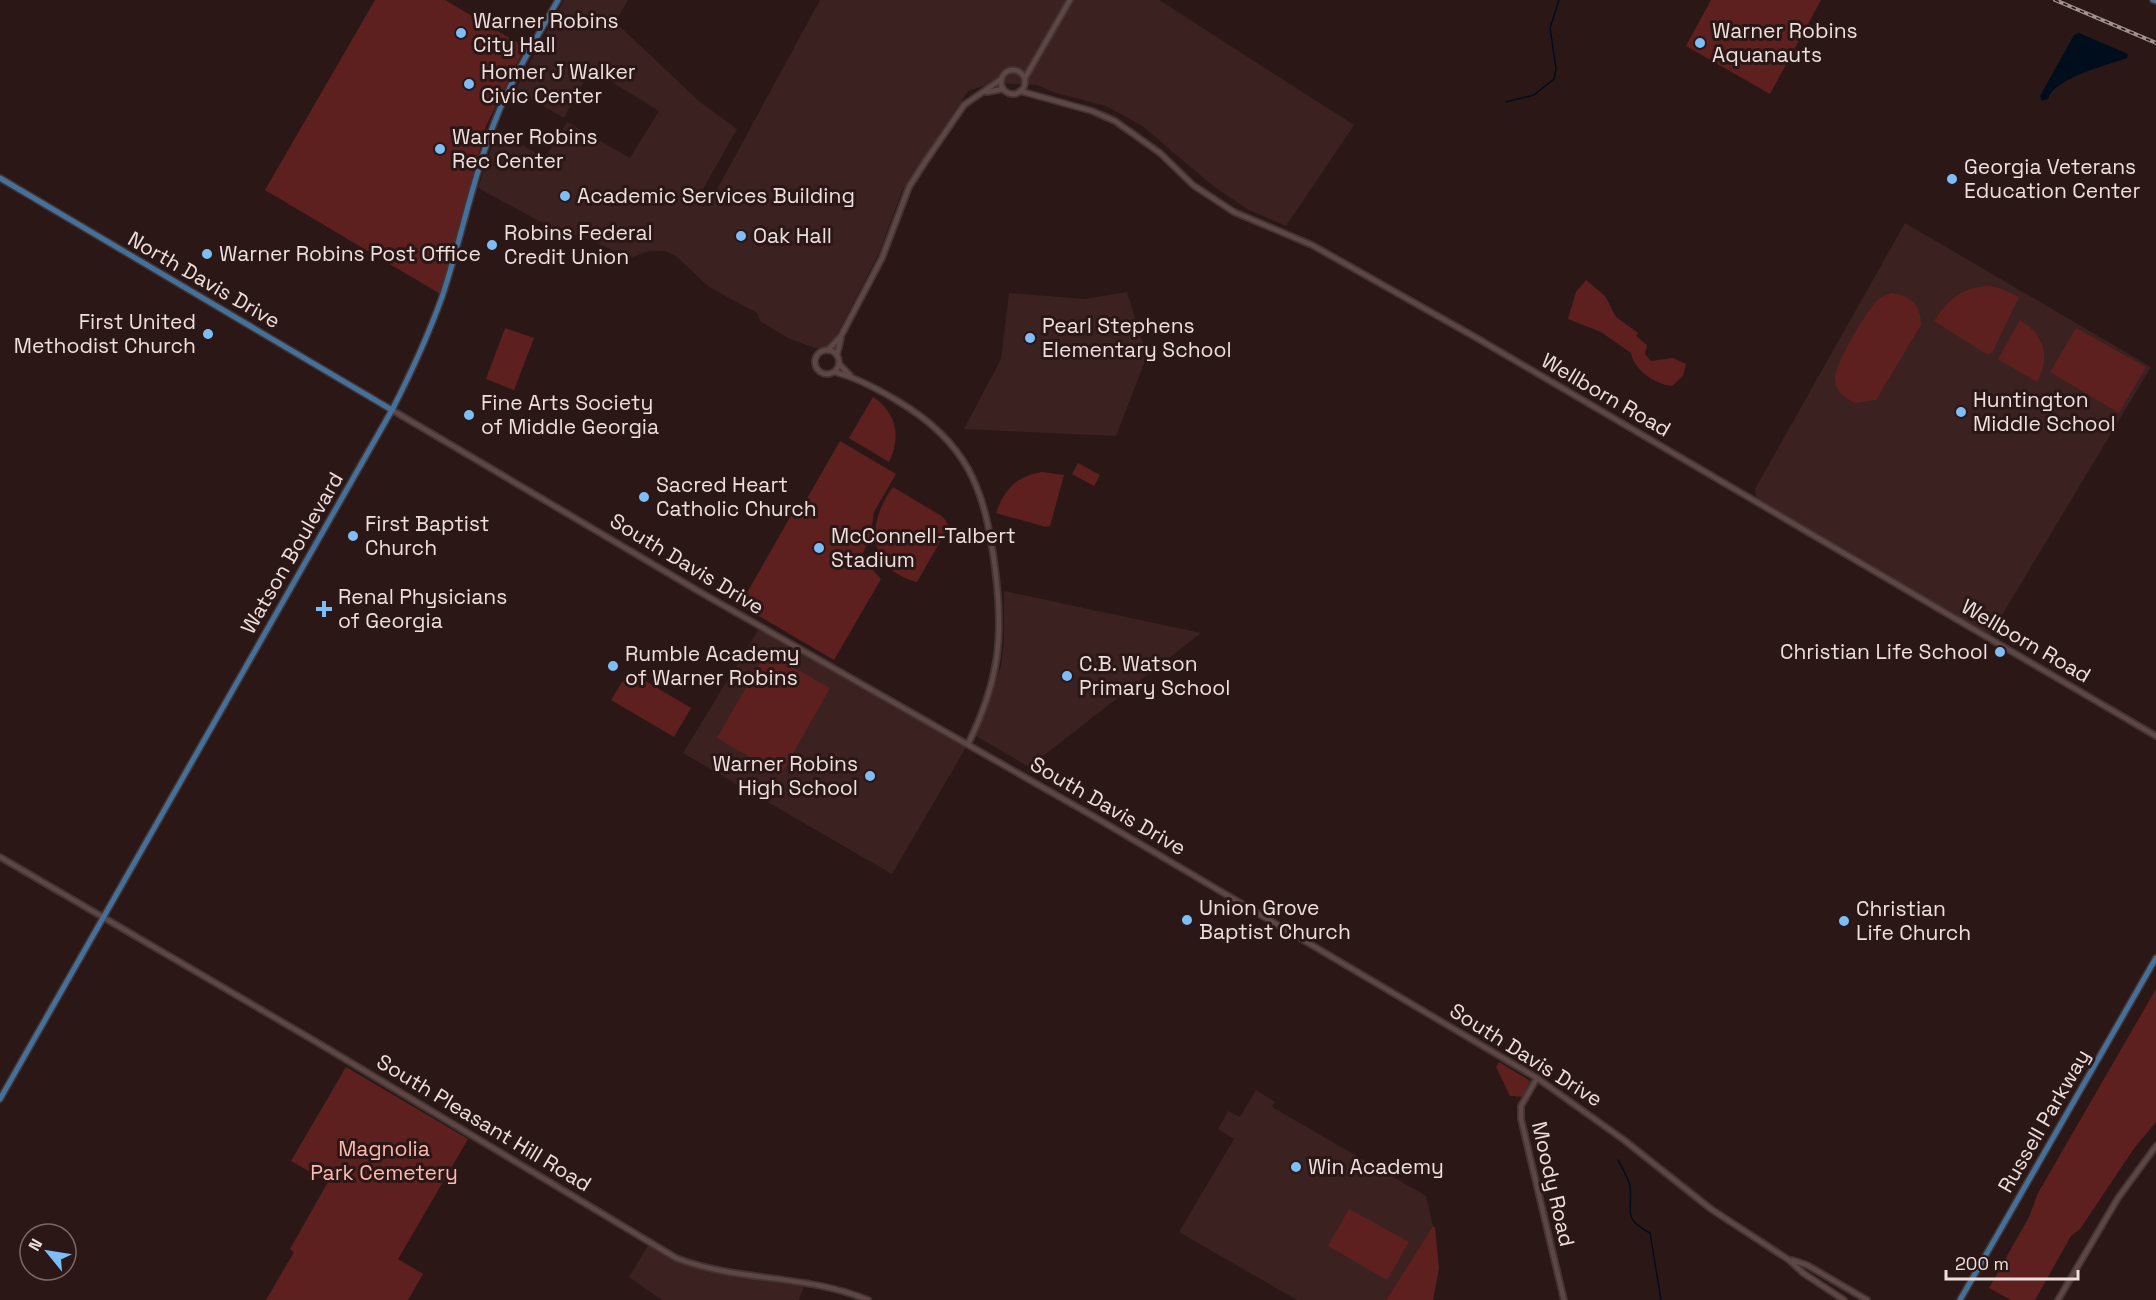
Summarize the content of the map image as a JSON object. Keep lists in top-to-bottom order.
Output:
{
  "streets": {
    "main road": ["North Davis Drive", "Watson Boulevard", "Russell Parkway"],
    "street": [
      "Wellborn Road",
      "South Davis Drive",
      "South Pleasant Hill Road",
      "Moody Road"
    ]
  },
  "crossings": [
    ["North Davis Drive", "Watson Boulevard"],
    ["North Davis Drive", "South Davis Drive"],
    ["Watson Boulevard", "South Davis Drive"],
    ["Watson Boulevard", "South Pleasant Hill Road"],
    ["South Davis Drive", "Moody Road"]
  ],
  "parks": ["Magnolia Park Cemetery"],
  "places": {
    "other": [
      "Warner Robins City Hall",
      "Warner Robins Aquanauts",
      "Homer J Walker Civic Center",
      "Warner Robins Rec Center",
      "Georgia Veterans Education Center",
      "Academic Services Building",
      "Oak Hall",
      "Robins Federal Credit Union",
      "Warner Robins Post Office",
      "First United Methodist Church",
      "Pearl Stephens Elementary School",
      "Huntington Middle School",
      "Fine Arts Society of Middle Georgia",
      "Sacred Heart Catholic Church",
      "First Baptist Church",
      "McConnell-Talbert Stadium",
      "Christian Life School",
      "Rumble Academy of Warner Robins",
      "C.B. Watson Primary School",
      "Warner Robins High School",
      "Union Grove Baptist Church",
      "Christian Life Church",
      "Win Academy"
    ],
    "health": ["Renal Physicians of Georgia"]
  },
  "scale_bar": "200 m",
  "north": "top left"
}
